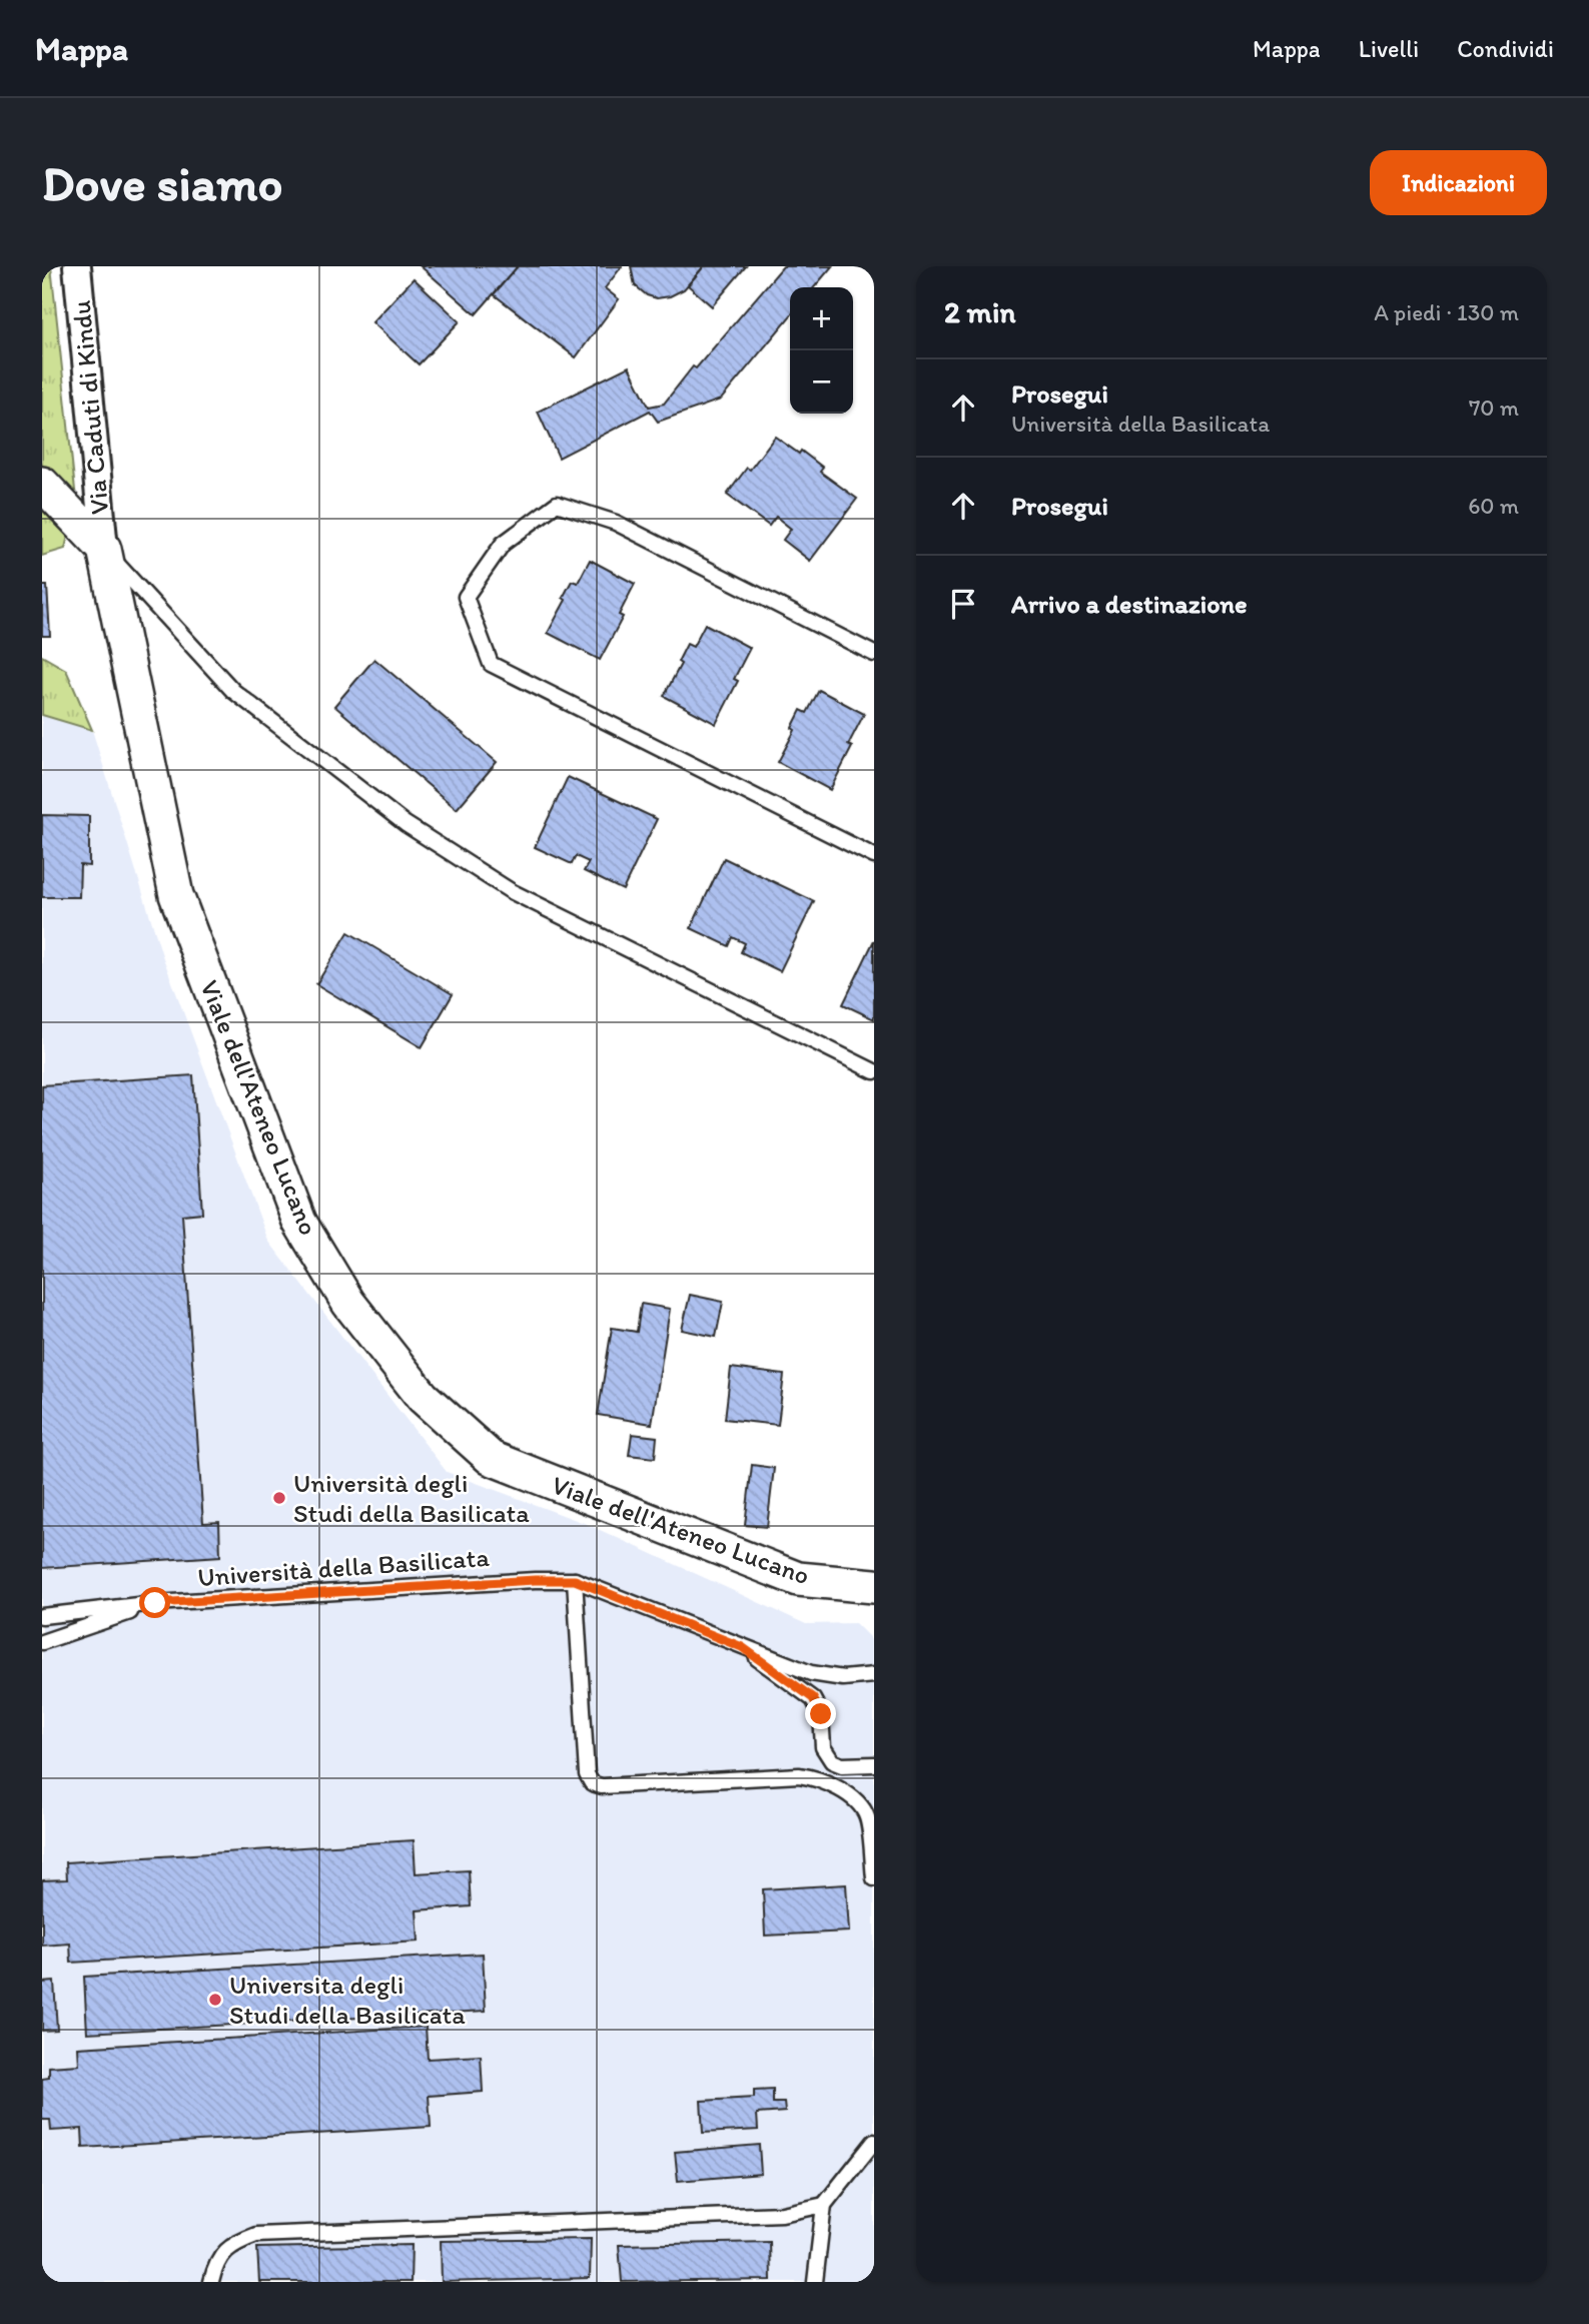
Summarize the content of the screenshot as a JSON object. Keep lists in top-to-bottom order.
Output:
{
  "streets": {
    "street": ["Via Caduti di Kindu", "Viale dell'Ateneo Lucano"],
    "lane": ["Università della Basilicata"]
  },
  "crossings": [
    ["Via Caduti di Kindu", "Viale dell'Ateneo Lucano"]
  ],
  "places": ["Università degli Studi della Basilicata", "Universita degli Studi della Basilicata"],
  "page": {
    "header": "Mappa",
    "nav": ["Mappa", "Livelli", "Condividi"],
    "buttons": "Indicazioni",
    "title": "Dove siamo",
    "heading": ["2 min", "A piedi · 130 m"],
    "map_buttons": ["+", "−"],
    "list": [
      ["Prosegui", "Università della Basilicata", "70 m"],
      ["Prosegui", "60 m"],
      "Arrivo a destinazione"
    ]
  }
}
